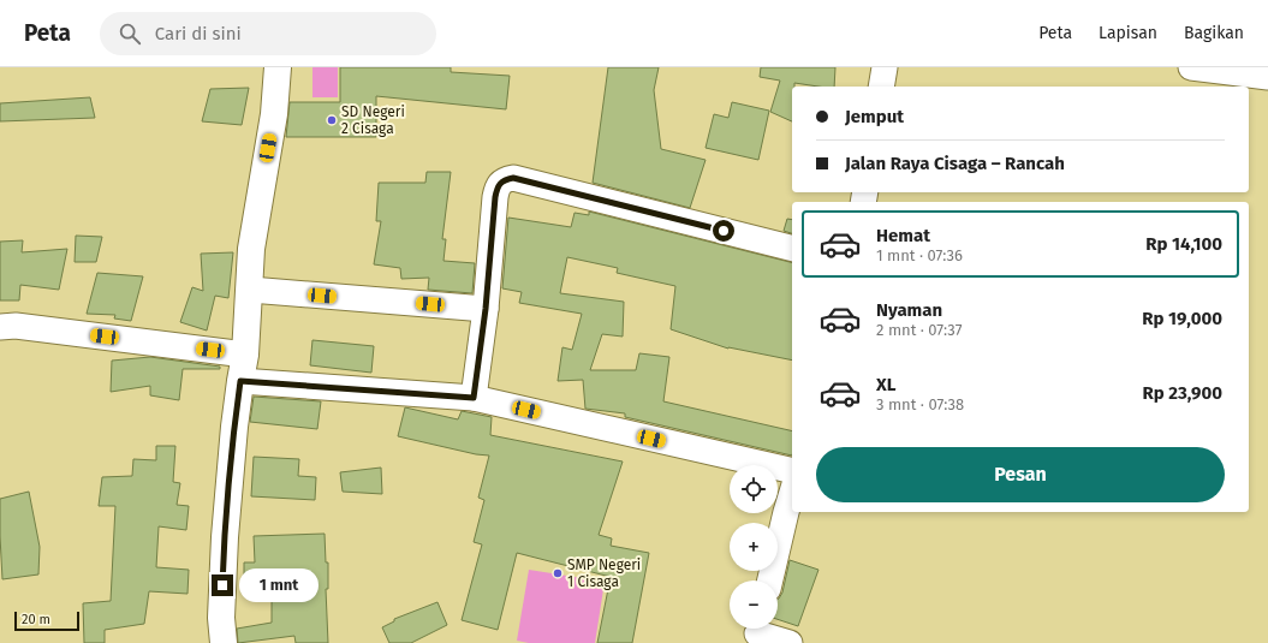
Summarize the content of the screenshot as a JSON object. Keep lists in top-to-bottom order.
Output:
{
  "places": ["SD Negeri 2 Cisaga", "SMP Negeri 1 Cisaga"],
  "scale_bar": "20 m",
  "page": {
    "header": "Peta",
    "search": "Cari di sini",
    "nav": ["Peta", "Lapisan", "Bagikan"],
    "banner": ["Jemput", "Jalan Raya Cisaga – Rancah"],
    "list": [
      {
        "name": "Hemat",
        "note": "1 mnt · 07:36",
        "value": "Rp 14,100"
      },
      {
        "name": "Nyaman",
        "note": "2 mnt · 07:37",
        "value": "Rp 19,000"
      },
      {
        "name": "XL",
        "note": "3 mnt · 07:38",
        "value": "Rp 23,900"
      }
    ],
    "buttons": "Pesan",
    "map_buttons": ["+", "−"],
    "bubble": "1 mnt",
    "scale": "20 m"
  }
}
